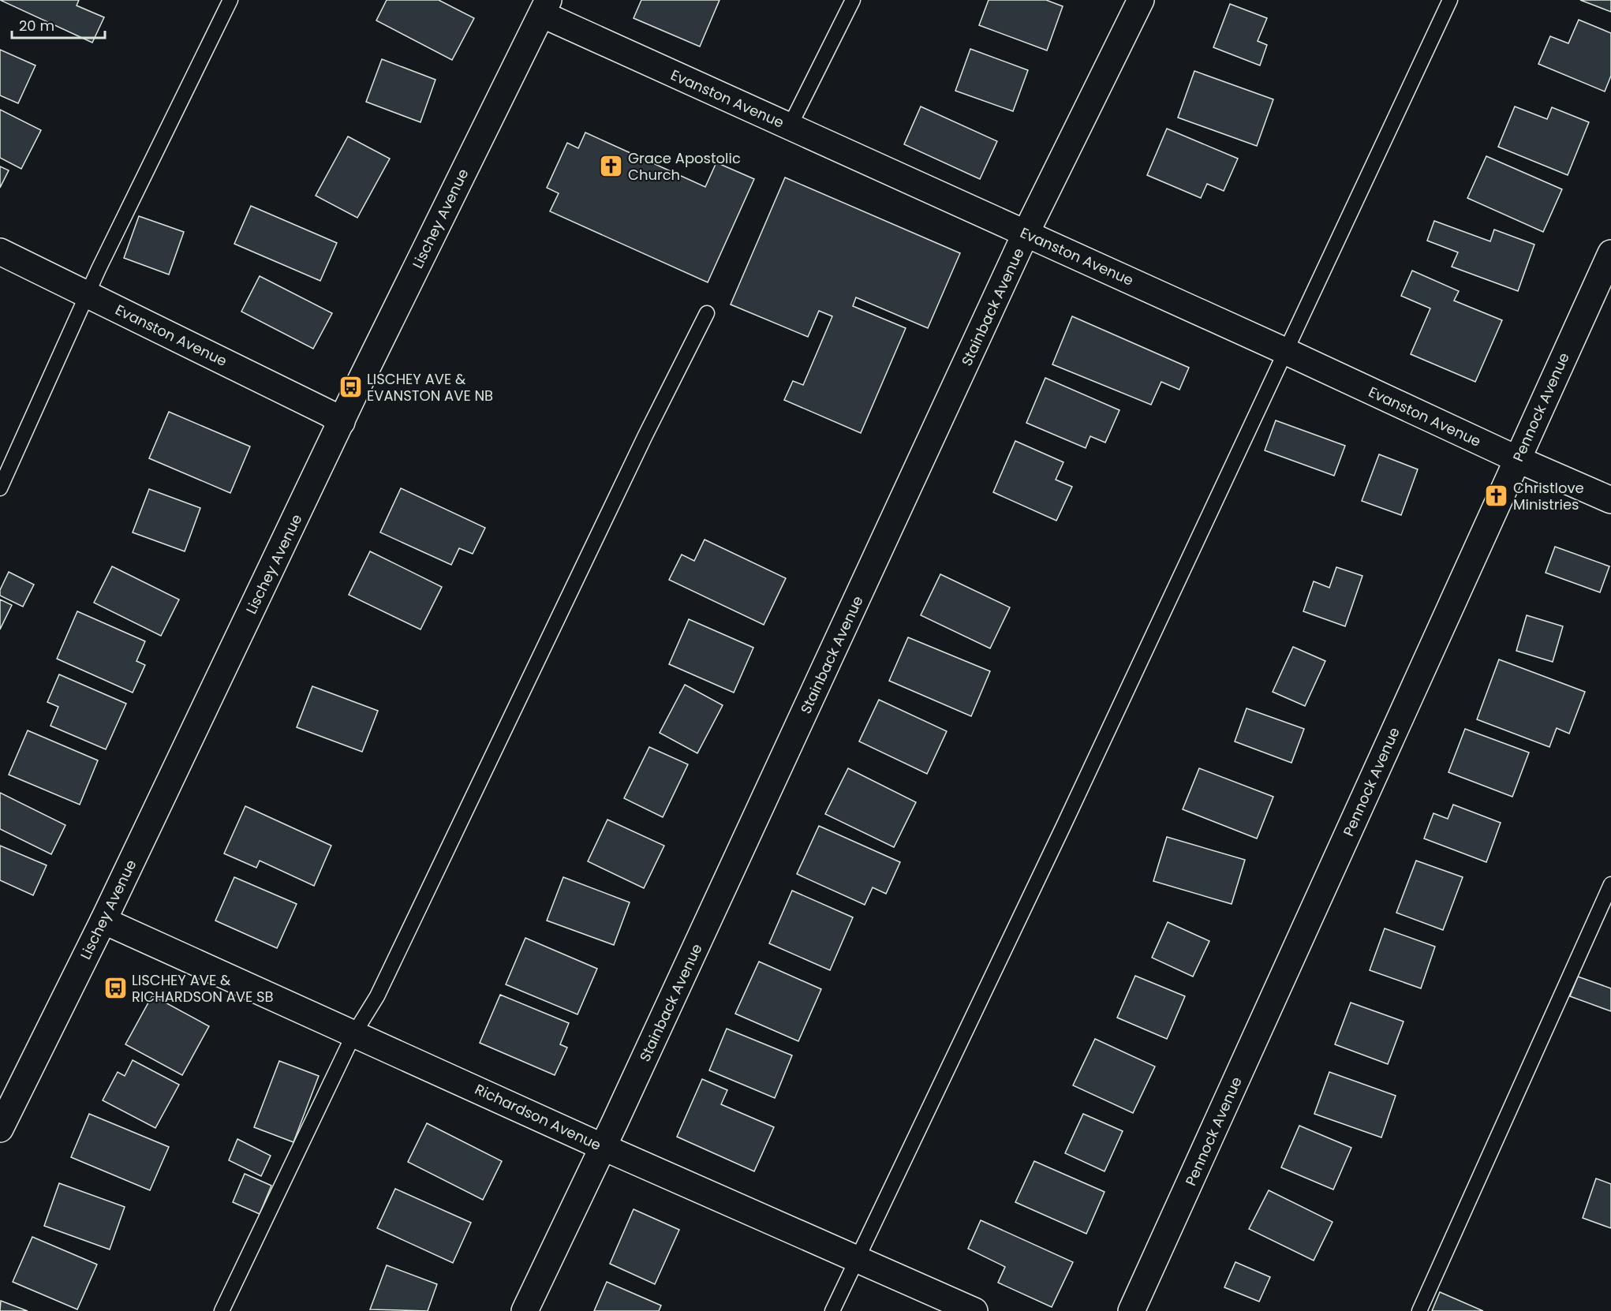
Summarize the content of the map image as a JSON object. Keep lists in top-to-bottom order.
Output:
{
  "streets": {
    "street": [
      "Evanston Avenue",
      "Lischey Avenue",
      "Stainback Avenue",
      "Pennock Avenue",
      "Richardson Avenue"
    ]
  },
  "crossings": [
    ["Evanston Avenue", "Lischey Avenue"],
    ["Evanston Avenue", "Stainback Avenue"],
    ["Evanston Avenue", "Pennock Avenue"],
    ["Lischey Avenue", "Richardson Avenue"],
    ["Stainback Avenue", "Richardson Avenue"]
  ],
  "places": {
    "church": ["Grace Apostolic Church", "Christlove Ministries"],
    "bus stop": ["LISCHEY AVE & EVANSTON AVE NB", "LISCHEY AVE & RICHARDSON AVE SB"]
  },
  "scale_bar": "20 m"
}
